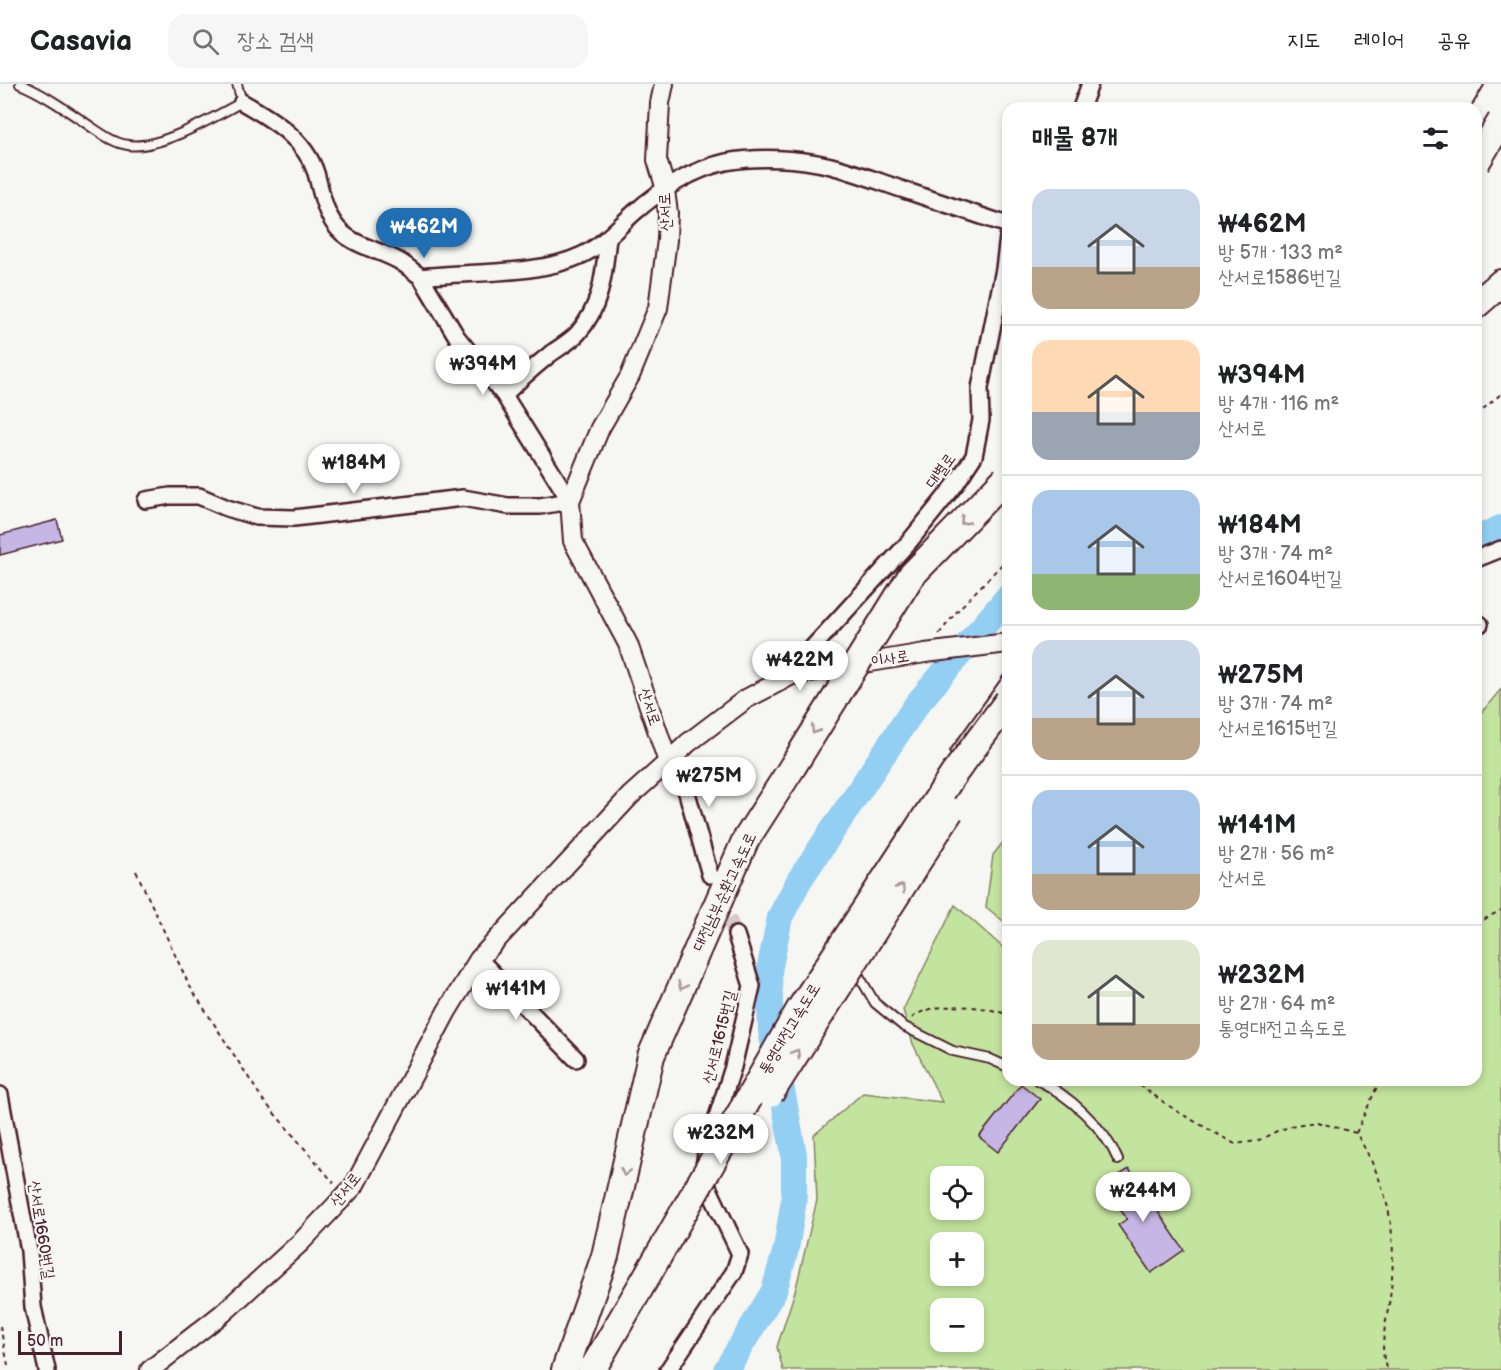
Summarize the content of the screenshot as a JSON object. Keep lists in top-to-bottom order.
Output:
{
  "streets": {
    "highway": ["대전남부순환고속도로", "통영대전고속도로"],
    "street": [
      "산서로",
      "대별로",
      "이사로",
      "산서로1615번길",
      "산서로1660번길"
    ]
  },
  "crossings": [
    ["산서로", "이사로"],
    ["대별로", "이사로"]
  ],
  "one_way": ["대전남부순환고속도로"],
  "scale_bar": "50 m",
  "page": {
    "header": "Casavia",
    "search": "장소 검색",
    "nav": ["지도", "레이어", "공유"],
    "heading": "매물 8개",
    "list": [
      {
        "name": "₩462M",
        "note": "방 5개 · 133 m² · 산서로1586번길"
      },
      {
        "name": "₩394M",
        "note": "방 4개 · 116 m² · 산서로"
      },
      {
        "name": "₩184M",
        "note": "방 3개 · 74 m² · 산서로1604번길"
      },
      {
        "name": "₩275M",
        "note": "방 3개 · 74 m² · 산서로1615번길"
      },
      {
        "name": "₩141M",
        "note": "방 2개 · 56 m² · 산서로"
      },
      {
        "name": "₩232M",
        "note": "방 2개 · 64 m² · 통영대전고속도로"
      }
    ],
    "price": [
      "₩462M",
      "₩394M",
      "₩184M",
      "₩422M",
      "₩275M",
      "₩141M",
      "₩232M",
      "₩244M"
    ],
    "map_buttons": ["+", "−"],
    "scale": "50 m"
  }
}
